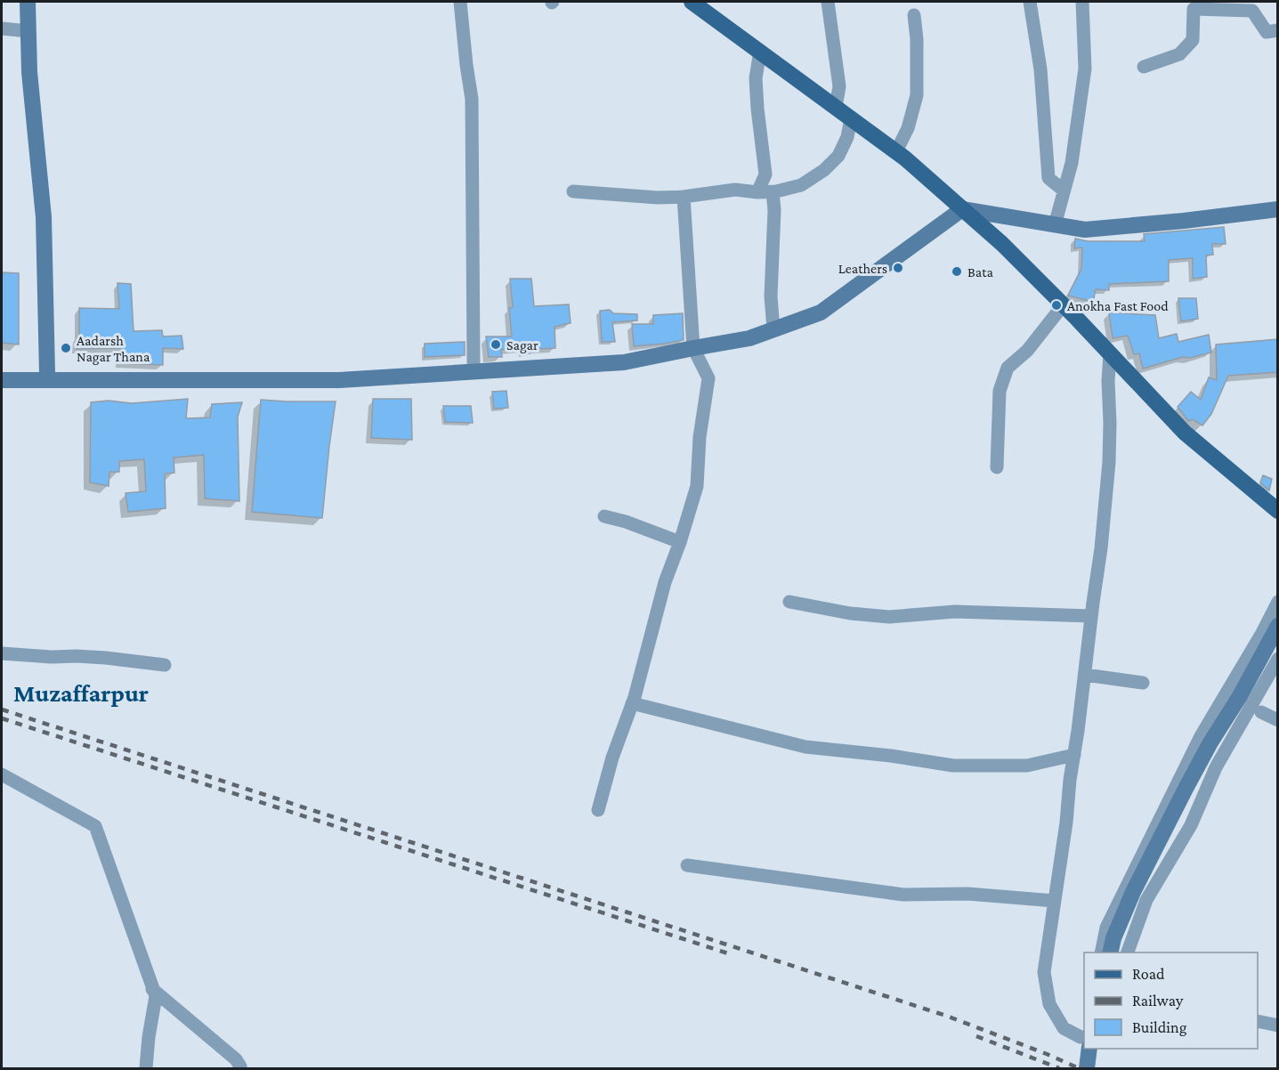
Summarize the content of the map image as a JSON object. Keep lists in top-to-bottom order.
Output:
{
  "districts": ["Muzaffarpur"],
  "places": [
    "Leathers",
    "Bata",
    "Anokha Fast Food",
    "Sagar",
    "Aadarsh Nagar Thana"
  ],
  "legend": ["Road", "Railway", "Building"]
}
